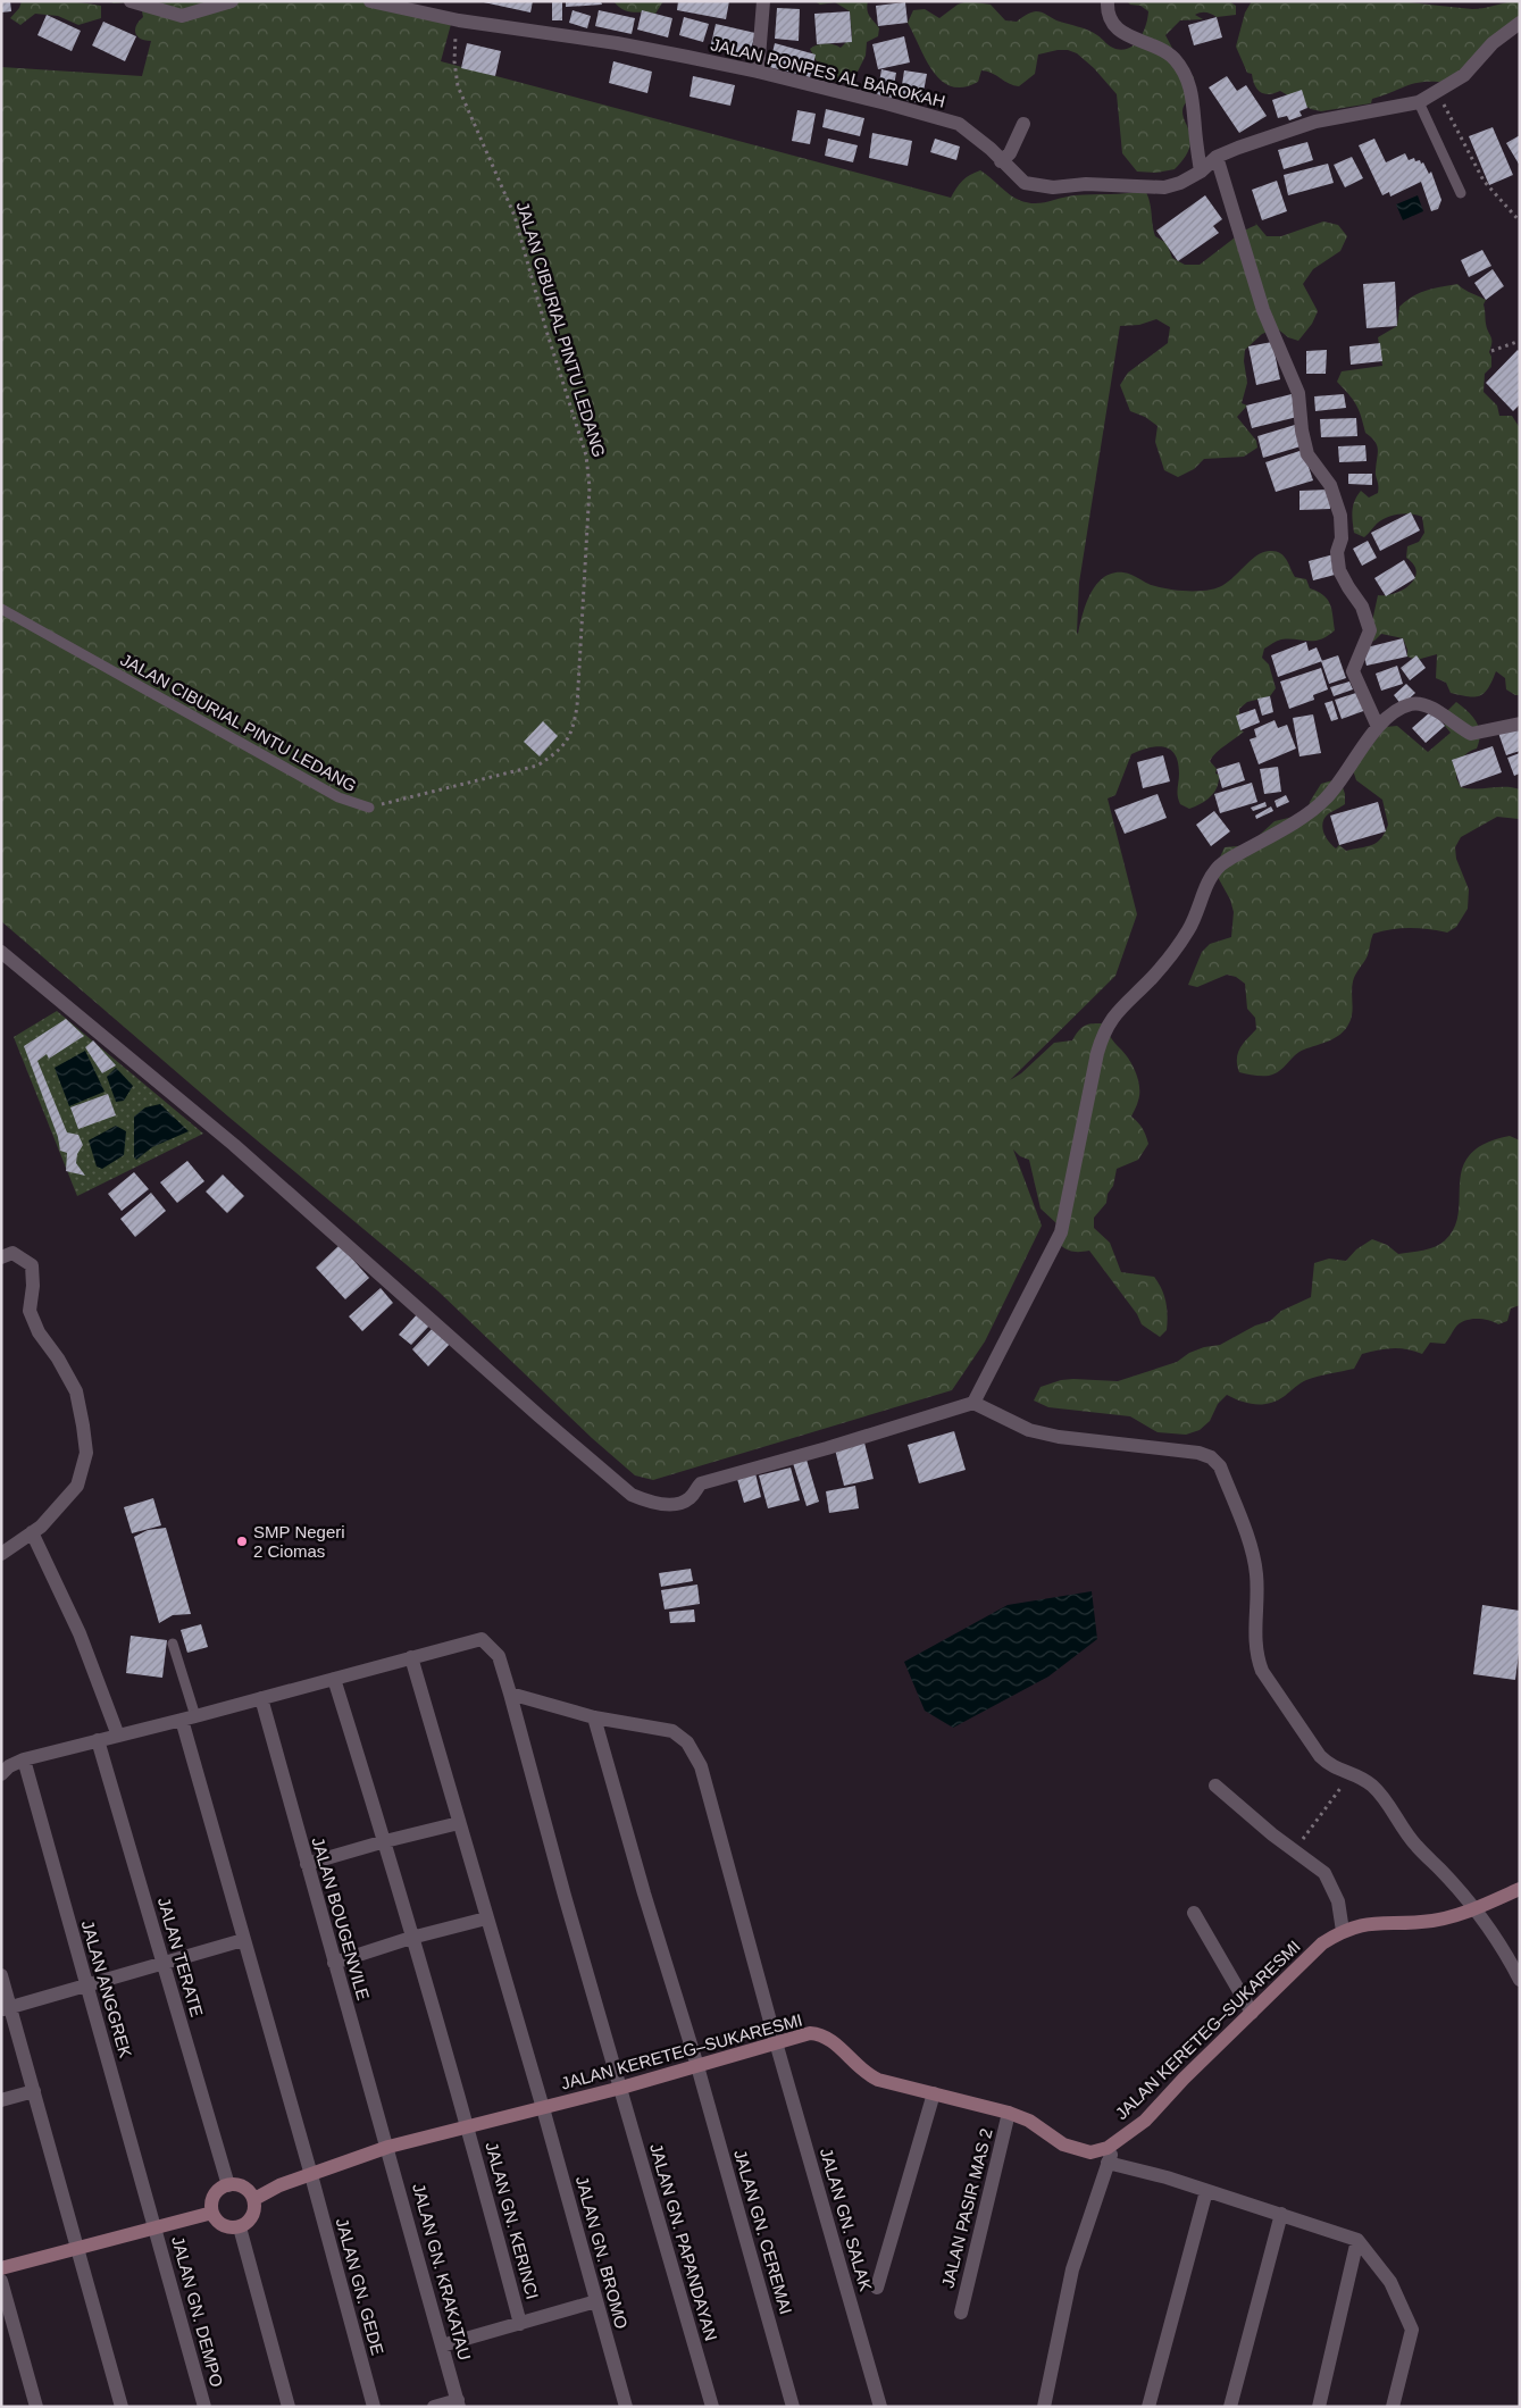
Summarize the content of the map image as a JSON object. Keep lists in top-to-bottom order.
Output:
{
  "streets": {
    "street": [
      "JALAN PONPES AL BAROKAH",
      "JALAN BOUGENVILE",
      "JALAN TERATE",
      "JALAN ANGGREK",
      "JALAN KERETEG–SUKARESMI",
      "JALAN PASIR MAS 2",
      "JALAN GN. SALAK",
      "JALAN GN. KERINCI",
      "JALAN GN. CEREMAI",
      "JALAN GN. PAPANDAYAN",
      "JALAN GN. BROMO",
      "JALAN GN. KRAKATAU",
      "JALAN GN. GEDE",
      "JALAN GN. DEMPO"
    ],
    "lane": ["JALAN CIBURIAL PINTU LEDANG"]
  },
  "crossings": [
    ["JALAN PONPES AL BAROKAH", "JALAN CIBURIAL PINTU LEDANG"],
    ["JALAN BOUGENVILE", "JALAN KERETEG–SUKARESMI"],
    ["JALAN BOUGENVILE", "JALAN GN. KRAKATAU"],
    ["JALAN TERATE", "JALAN KERETEG–SUKARESMI"],
    ["JALAN ANGGREK", "JALAN GN. DEMPO"],
    ["JALAN KERETEG–SUKARESMI", "JALAN PASIR MAS 2"],
    ["JALAN KERETEG–SUKARESMI", "JALAN GN. SALAK"],
    ["JALAN KERETEG–SUKARESMI", "JALAN GN. KERINCI"],
    ["JALAN KERETEG–SUKARESMI", "JALAN GN. CEREMAI"],
    ["JALAN KERETEG–SUKARESMI", "JALAN GN. PAPANDAYAN"],
    ["JALAN KERETEG–SUKARESMI", "JALAN GN. BROMO"],
    ["JALAN KERETEG–SUKARESMI", "JALAN GN. KRAKATAU"],
    ["JALAN KERETEG–SUKARESMI", "JALAN GN. GEDE"],
    ["JALAN GN. SALAK", "JALAN GN. CEREMAI"],
    ["JALAN GN. SALAK", "JALAN GN. PAPANDAYAN"],
    ["JALAN GN. PAPANDAYAN", "JALAN GN. BROMO"]
  ],
  "places": ["SMP Negeri 2 Ciomas"]
}
